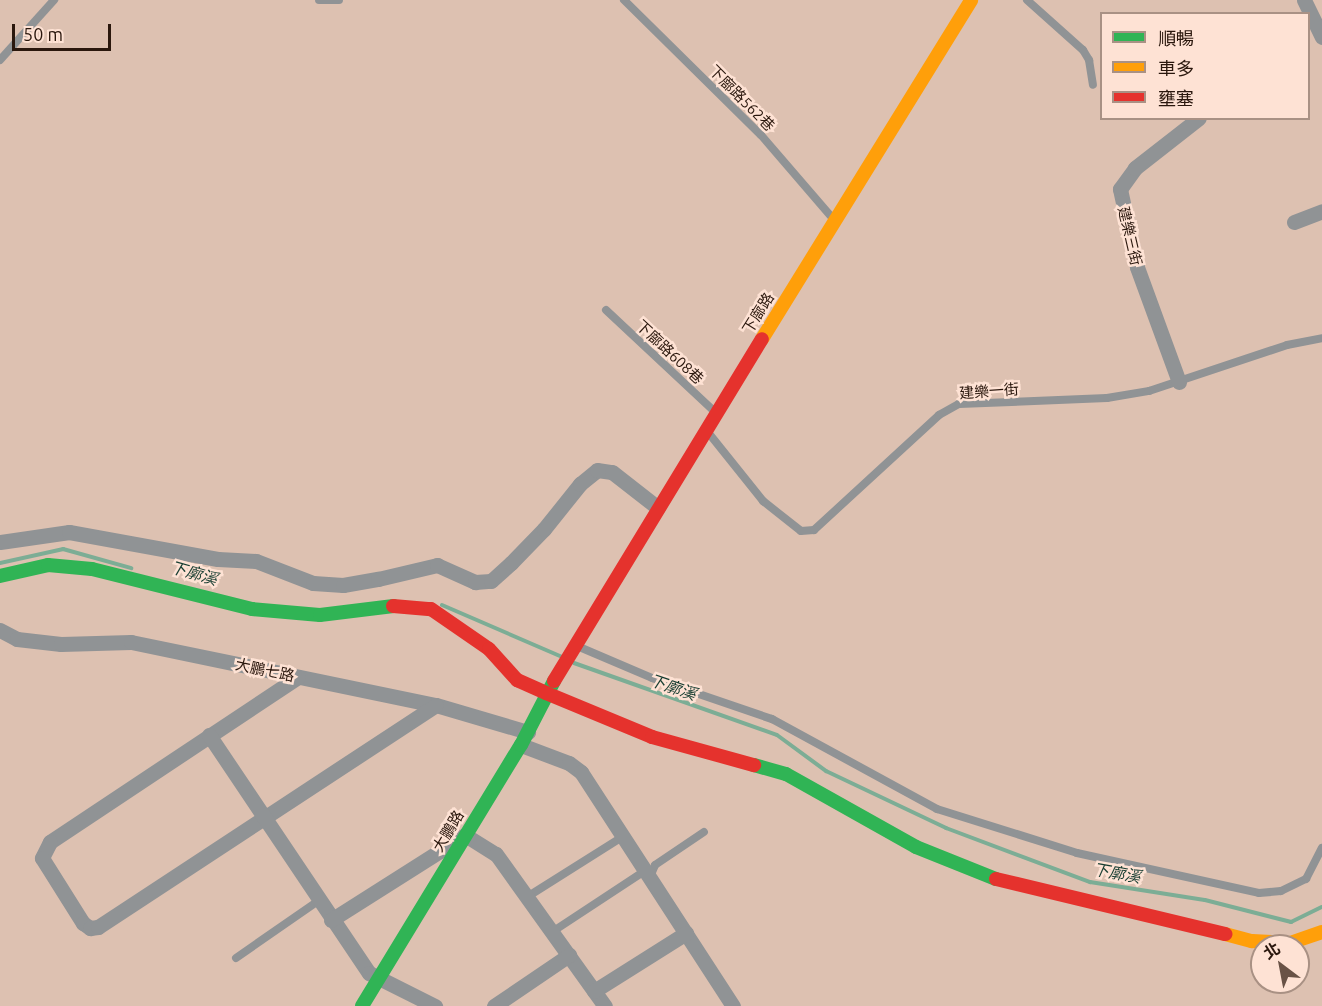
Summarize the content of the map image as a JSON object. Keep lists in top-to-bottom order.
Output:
{
  "streets": {
    "street": [
      "建樂三街",
      "下廍路",
      "大鵬七路",
      "大鵬路"
    ],
    "lane": ["下廍路562巷", "下廍路608巷", "建樂一街"]
  },
  "crossings": [
    ["下廍路562巷", "下廍路"],
    ["建樂三街", "建樂一街"],
    ["下廍路", "下廍路608巷"],
    ["下廍路", "建樂一街"],
    ["下廍路", "大鵬路"],
    ["大鵬七路", "大鵬路"]
  ],
  "water": ["下廓溪"],
  "legend": ["順暢", "車多", "壅塞"],
  "scale_bar": "50 m",
  "north": "top left"
}
